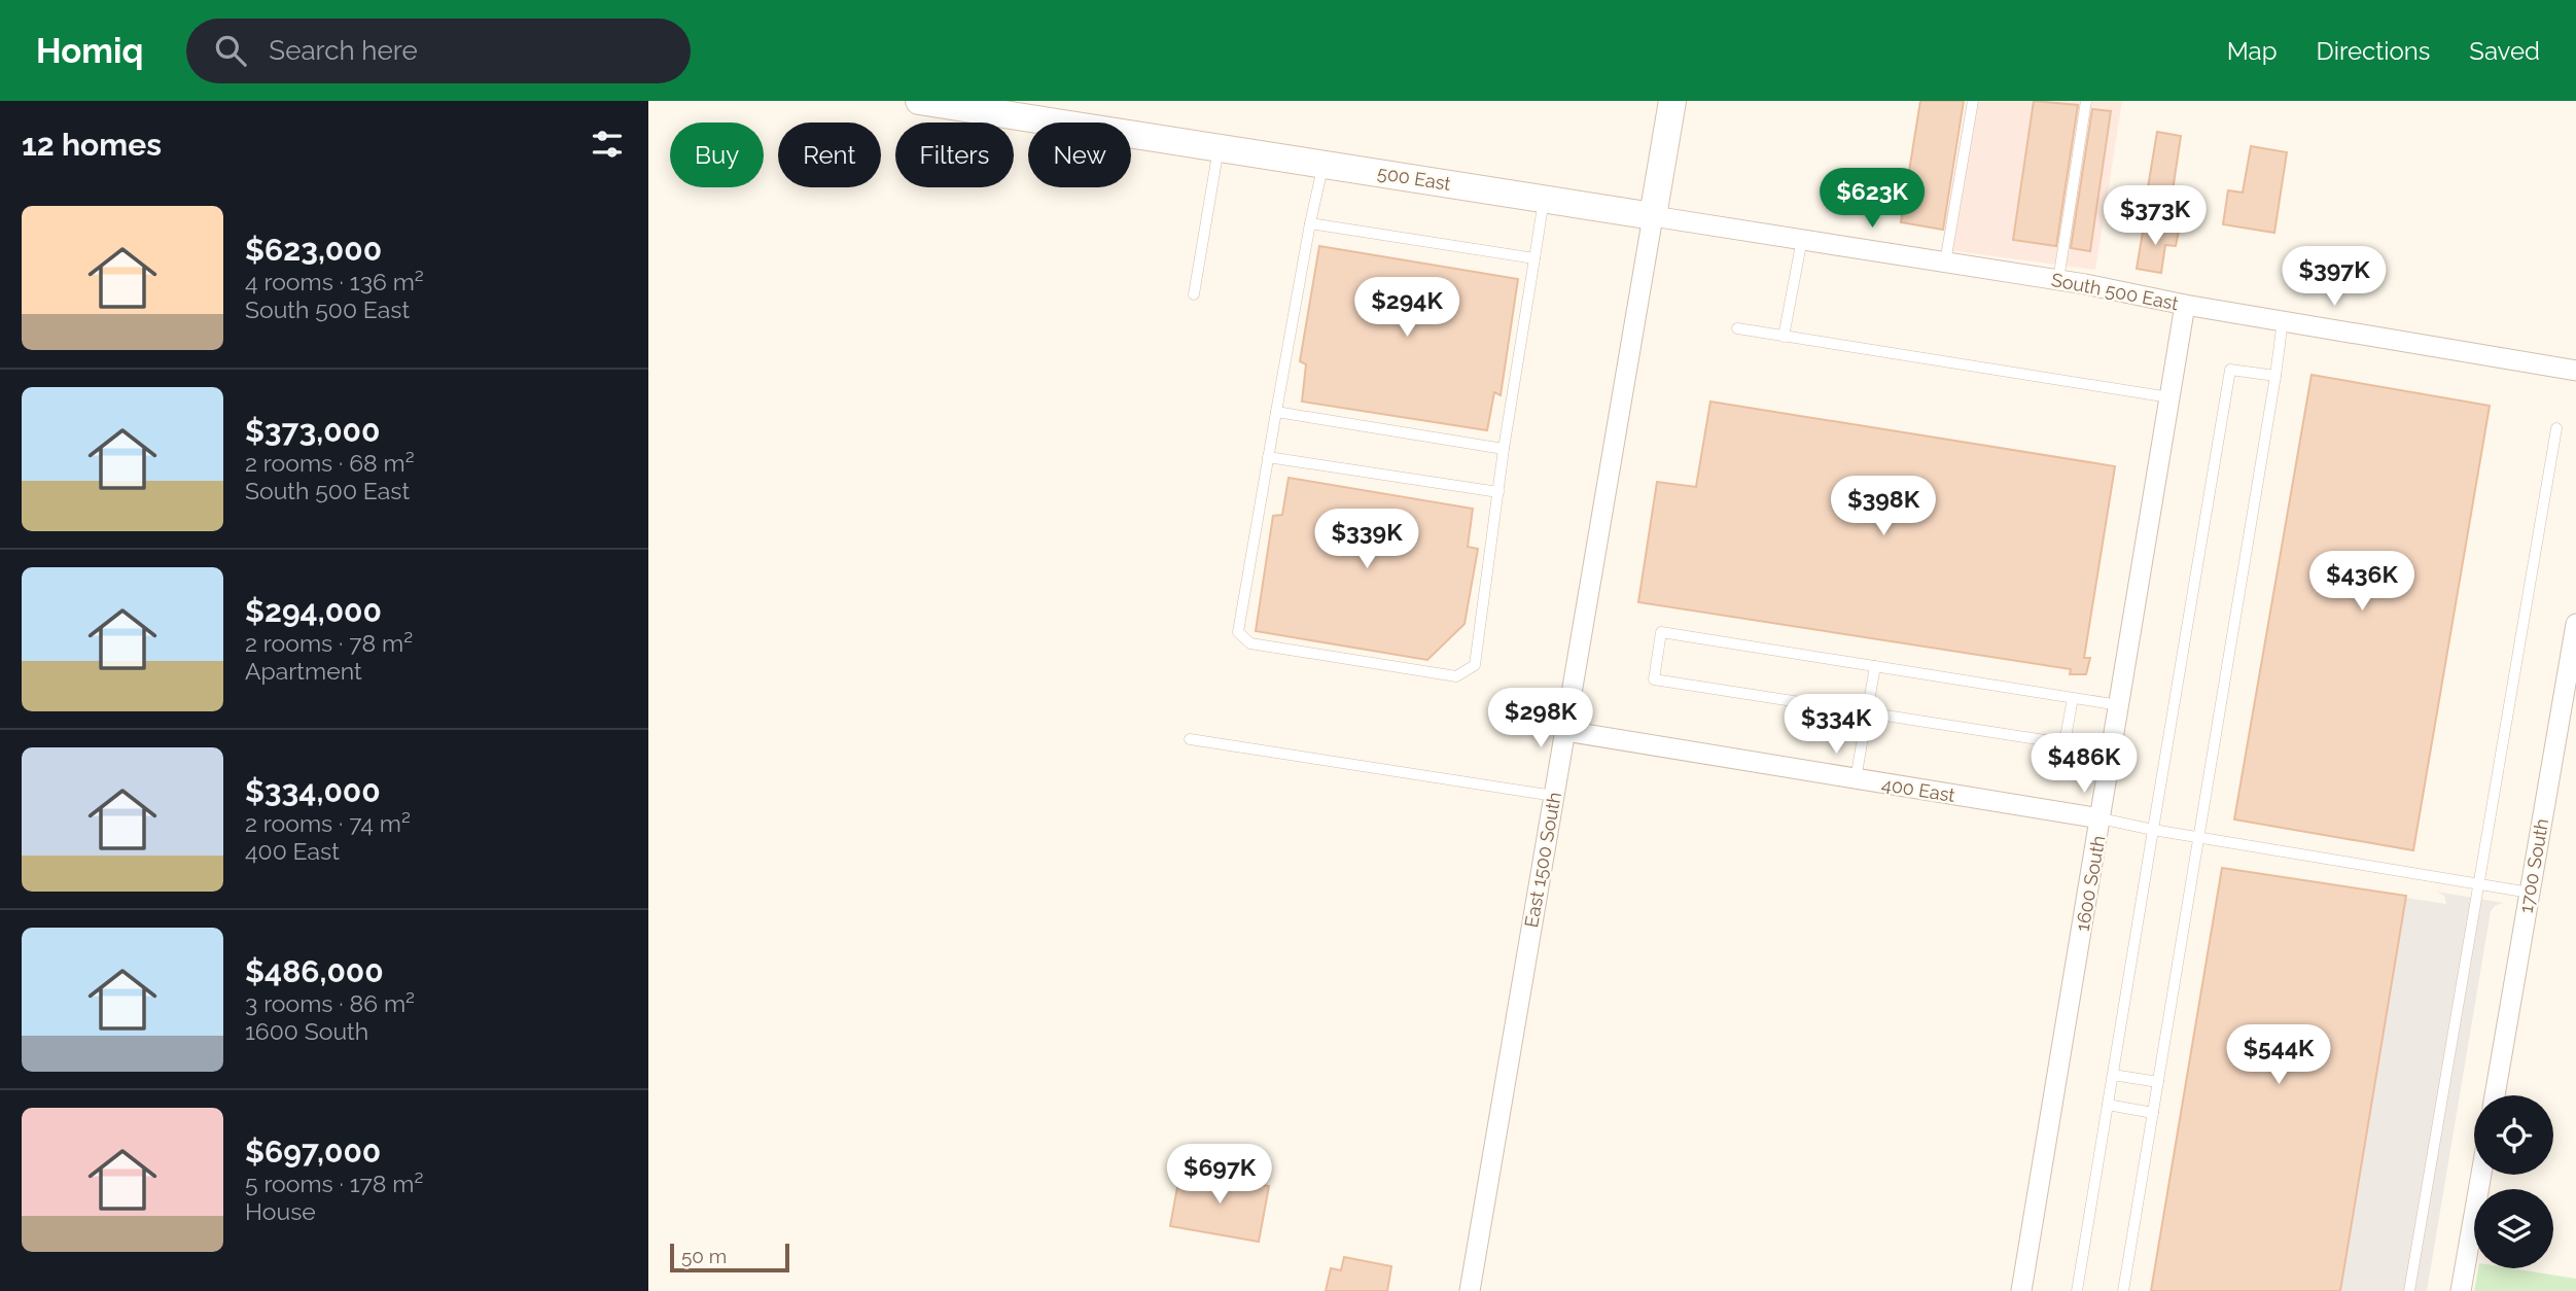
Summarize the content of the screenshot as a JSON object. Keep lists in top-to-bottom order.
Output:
{
  "streets": {
    "street": [
      "500 East",
      "South 500 East",
      "400 East",
      "East 1500 South",
      "1700 South",
      "1600 South"
    ]
  },
  "crossings": [
    ["500 East", "South 500 East"],
    ["500 East", "East 1500 South"],
    ["South 500 East", "East 1500 South"],
    ["South 500 East", "1600 South"],
    ["400 East", "East 1500 South"],
    ["400 East", "1600 South"]
  ],
  "scale_bar": "50 m",
  "page": {
    "header": "Homiq",
    "search": "Search here",
    "nav": ["Map", "Directions", "Saved"],
    "heading": "12 homes",
    "chip": [
      "Buy",
      "Rent",
      "Filters",
      "New"
    ],
    "price": [
      "$623K",
      "$373K",
      "$397K",
      "$294K",
      "$398K",
      "$339K",
      "$436K",
      "$298K",
      "$334K",
      "$486K",
      "$544K",
      "$697K"
    ],
    "list": [
      {
        "name": "$623,000",
        "note": "4 rooms · 136 m² · South 500 East"
      },
      {
        "name": "$373,000",
        "note": "2 rooms · 68 m² · South 500 East"
      },
      {
        "name": "$294,000",
        "note": "2 rooms · 78 m² · Apartment"
      },
      {
        "name": "$334,000",
        "note": "2 rooms · 74 m² · 400 East"
      },
      {
        "name": "$486,000",
        "note": "3 rooms · 86 m² · 1600 South"
      },
      {
        "name": "$697,000",
        "note": "5 rooms · 178 m² · House"
      }
    ],
    "scale": "50 m"
  }
}
